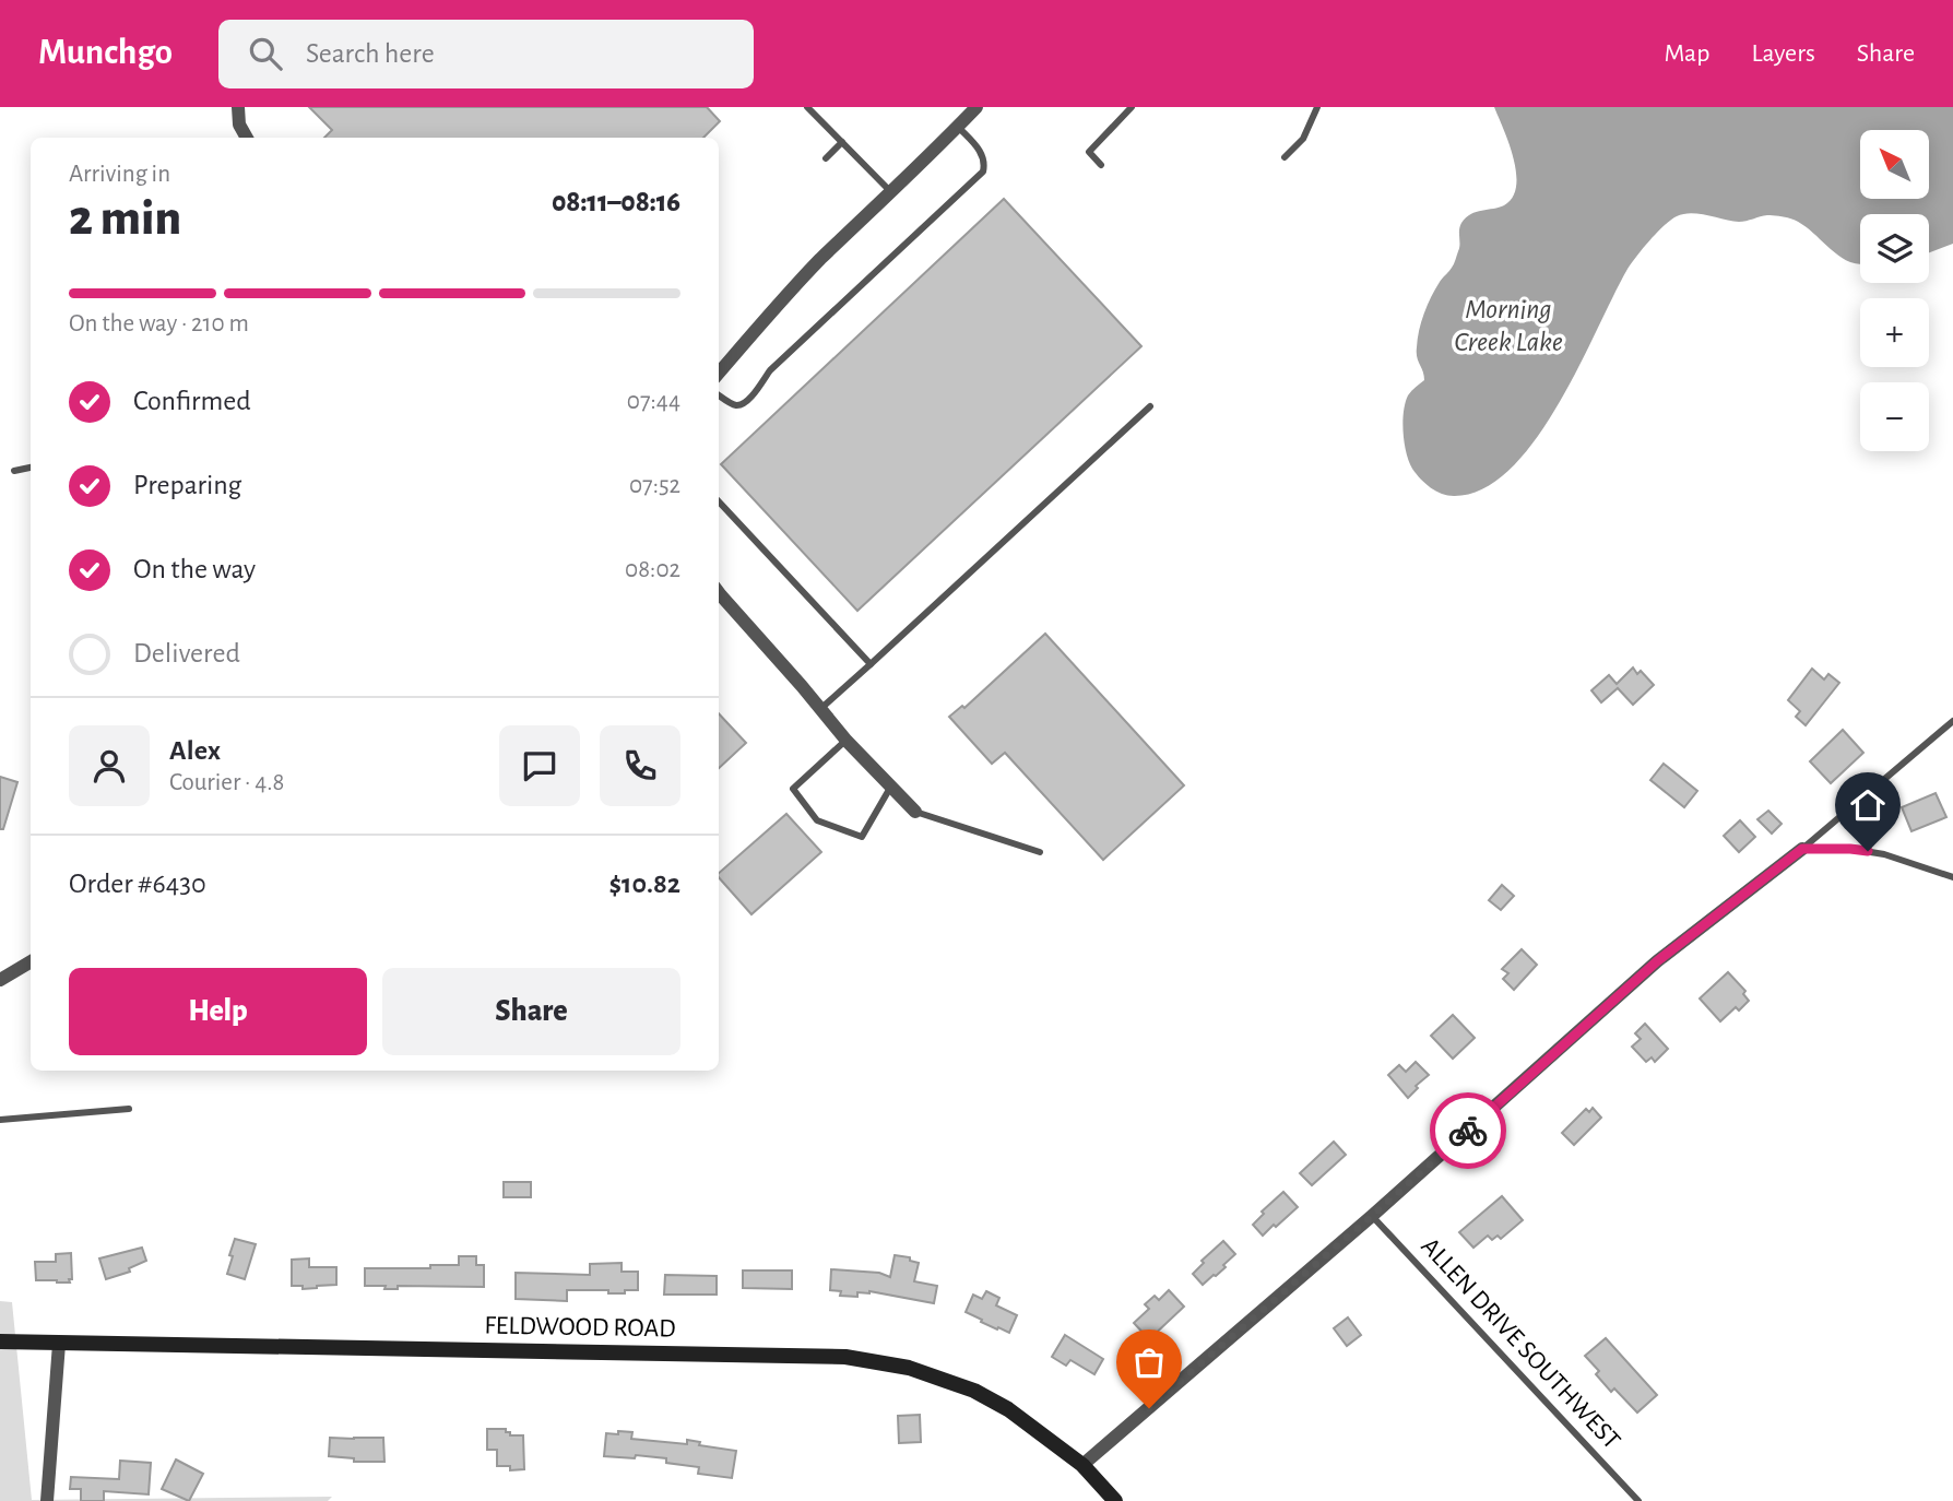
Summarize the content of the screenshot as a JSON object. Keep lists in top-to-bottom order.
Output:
{
  "streets": {
    "street": ["FELDWOOD ROAD"],
    "lane": ["ALLEN DRIVE SOUTHWEST"]
  },
  "water": ["Morning Creek Lake"],
  "north": "top left",
  "page": {
    "header": "Munchgo",
    "search": "Search here",
    "nav": ["Map", "Layers", "Share"],
    "map_buttons": ["+", "−"],
    "heading": ["2 min", "Arriving in", "08:11–08:16"],
    "panel": [
      "Alex",
      "Courier · 4.8",
      "Order #6430",
      "$10.82"
    ],
    "bar": "On the way · 210 m",
    "list": [
      ["Confirmed", "07:44"],
      ["Preparing", "07:52"],
      ["On the way", "08:02"],
      "Delivered"
    ],
    "buttons": ["Help", "Share"]
  }
}
